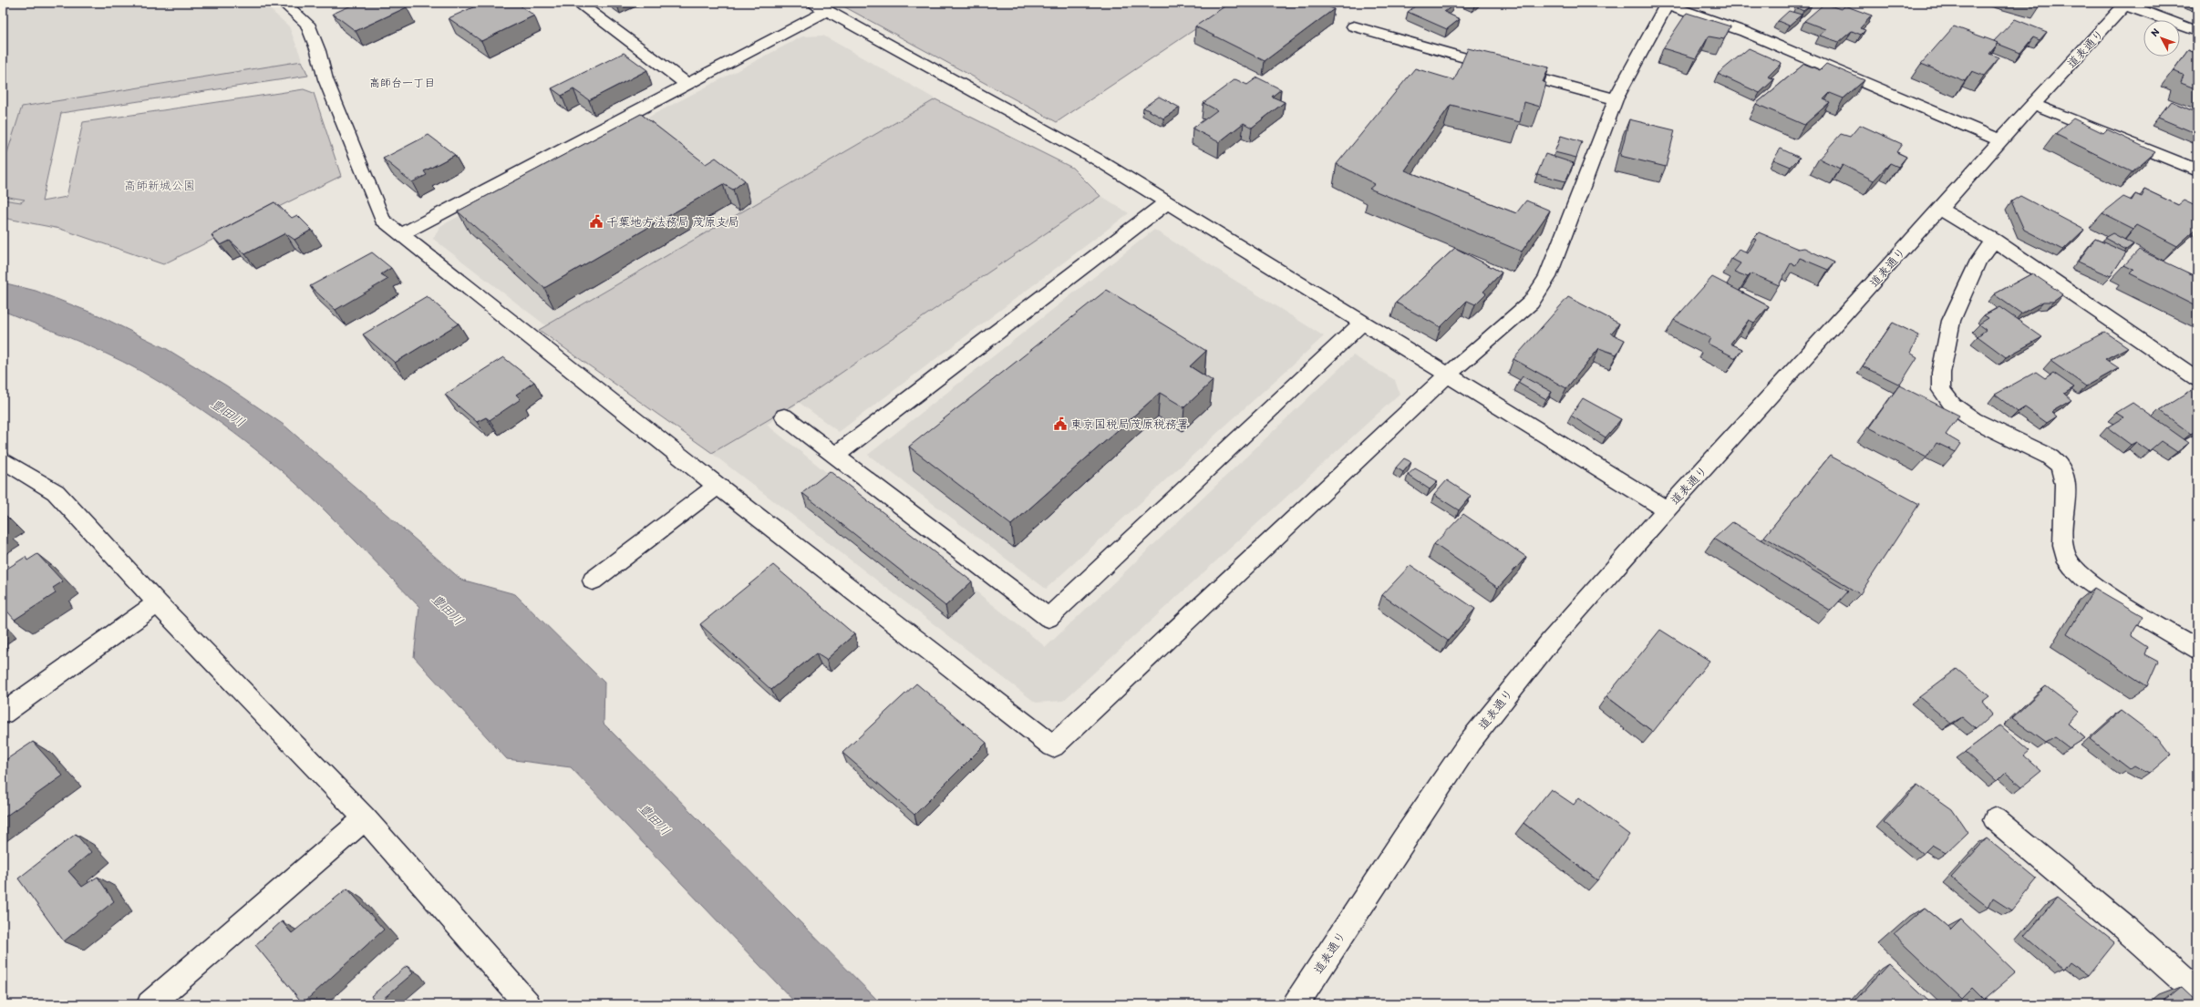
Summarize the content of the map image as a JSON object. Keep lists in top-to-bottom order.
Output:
{
  "streets": {
    "street": ["道表通り"]
  },
  "districts": ["高師台一丁目"],
  "water": ["豊田川"],
  "parks": ["高師新城公園"],
  "places": {
    "public building": ["千葉地方法務局 茂原支局", "東京国税局茂原税務署"]
  },
  "north": "top left"
}
